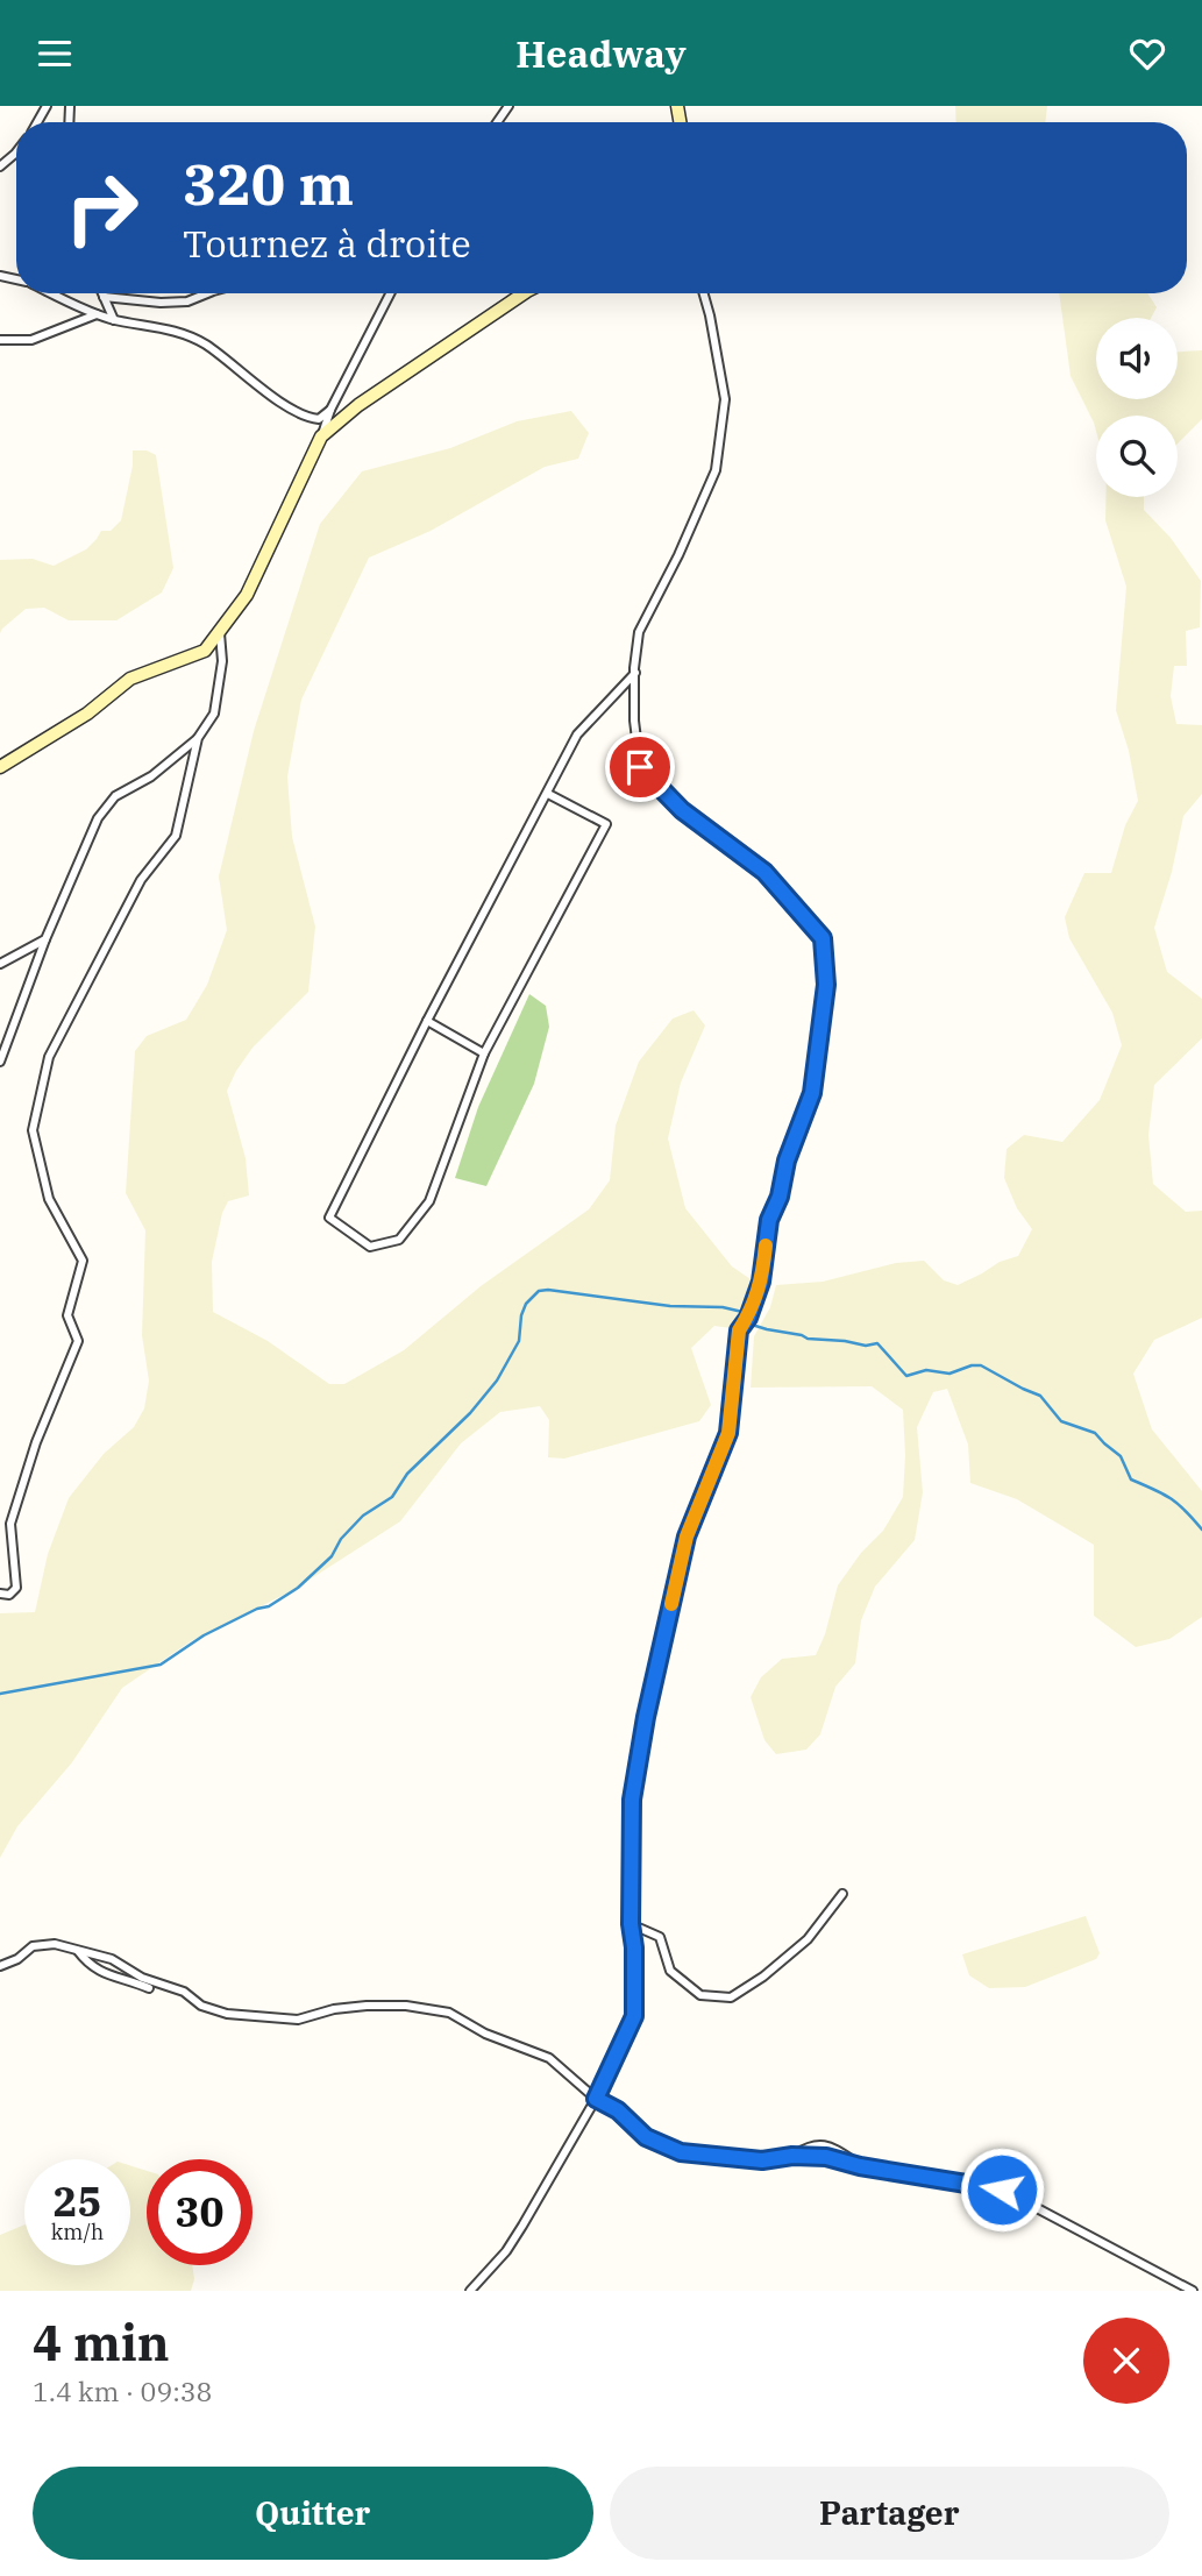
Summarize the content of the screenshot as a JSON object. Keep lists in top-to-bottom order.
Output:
{
  "page": {
    "header": "Headway",
    "turn": ["320 m", "Tournez à droite"],
    "speed": "25 km/h",
    "limit": "30",
    "heading": ["4 min", "1.4 km · 09:38"],
    "buttons": ["Quitter", "Partager"]
  }
}
